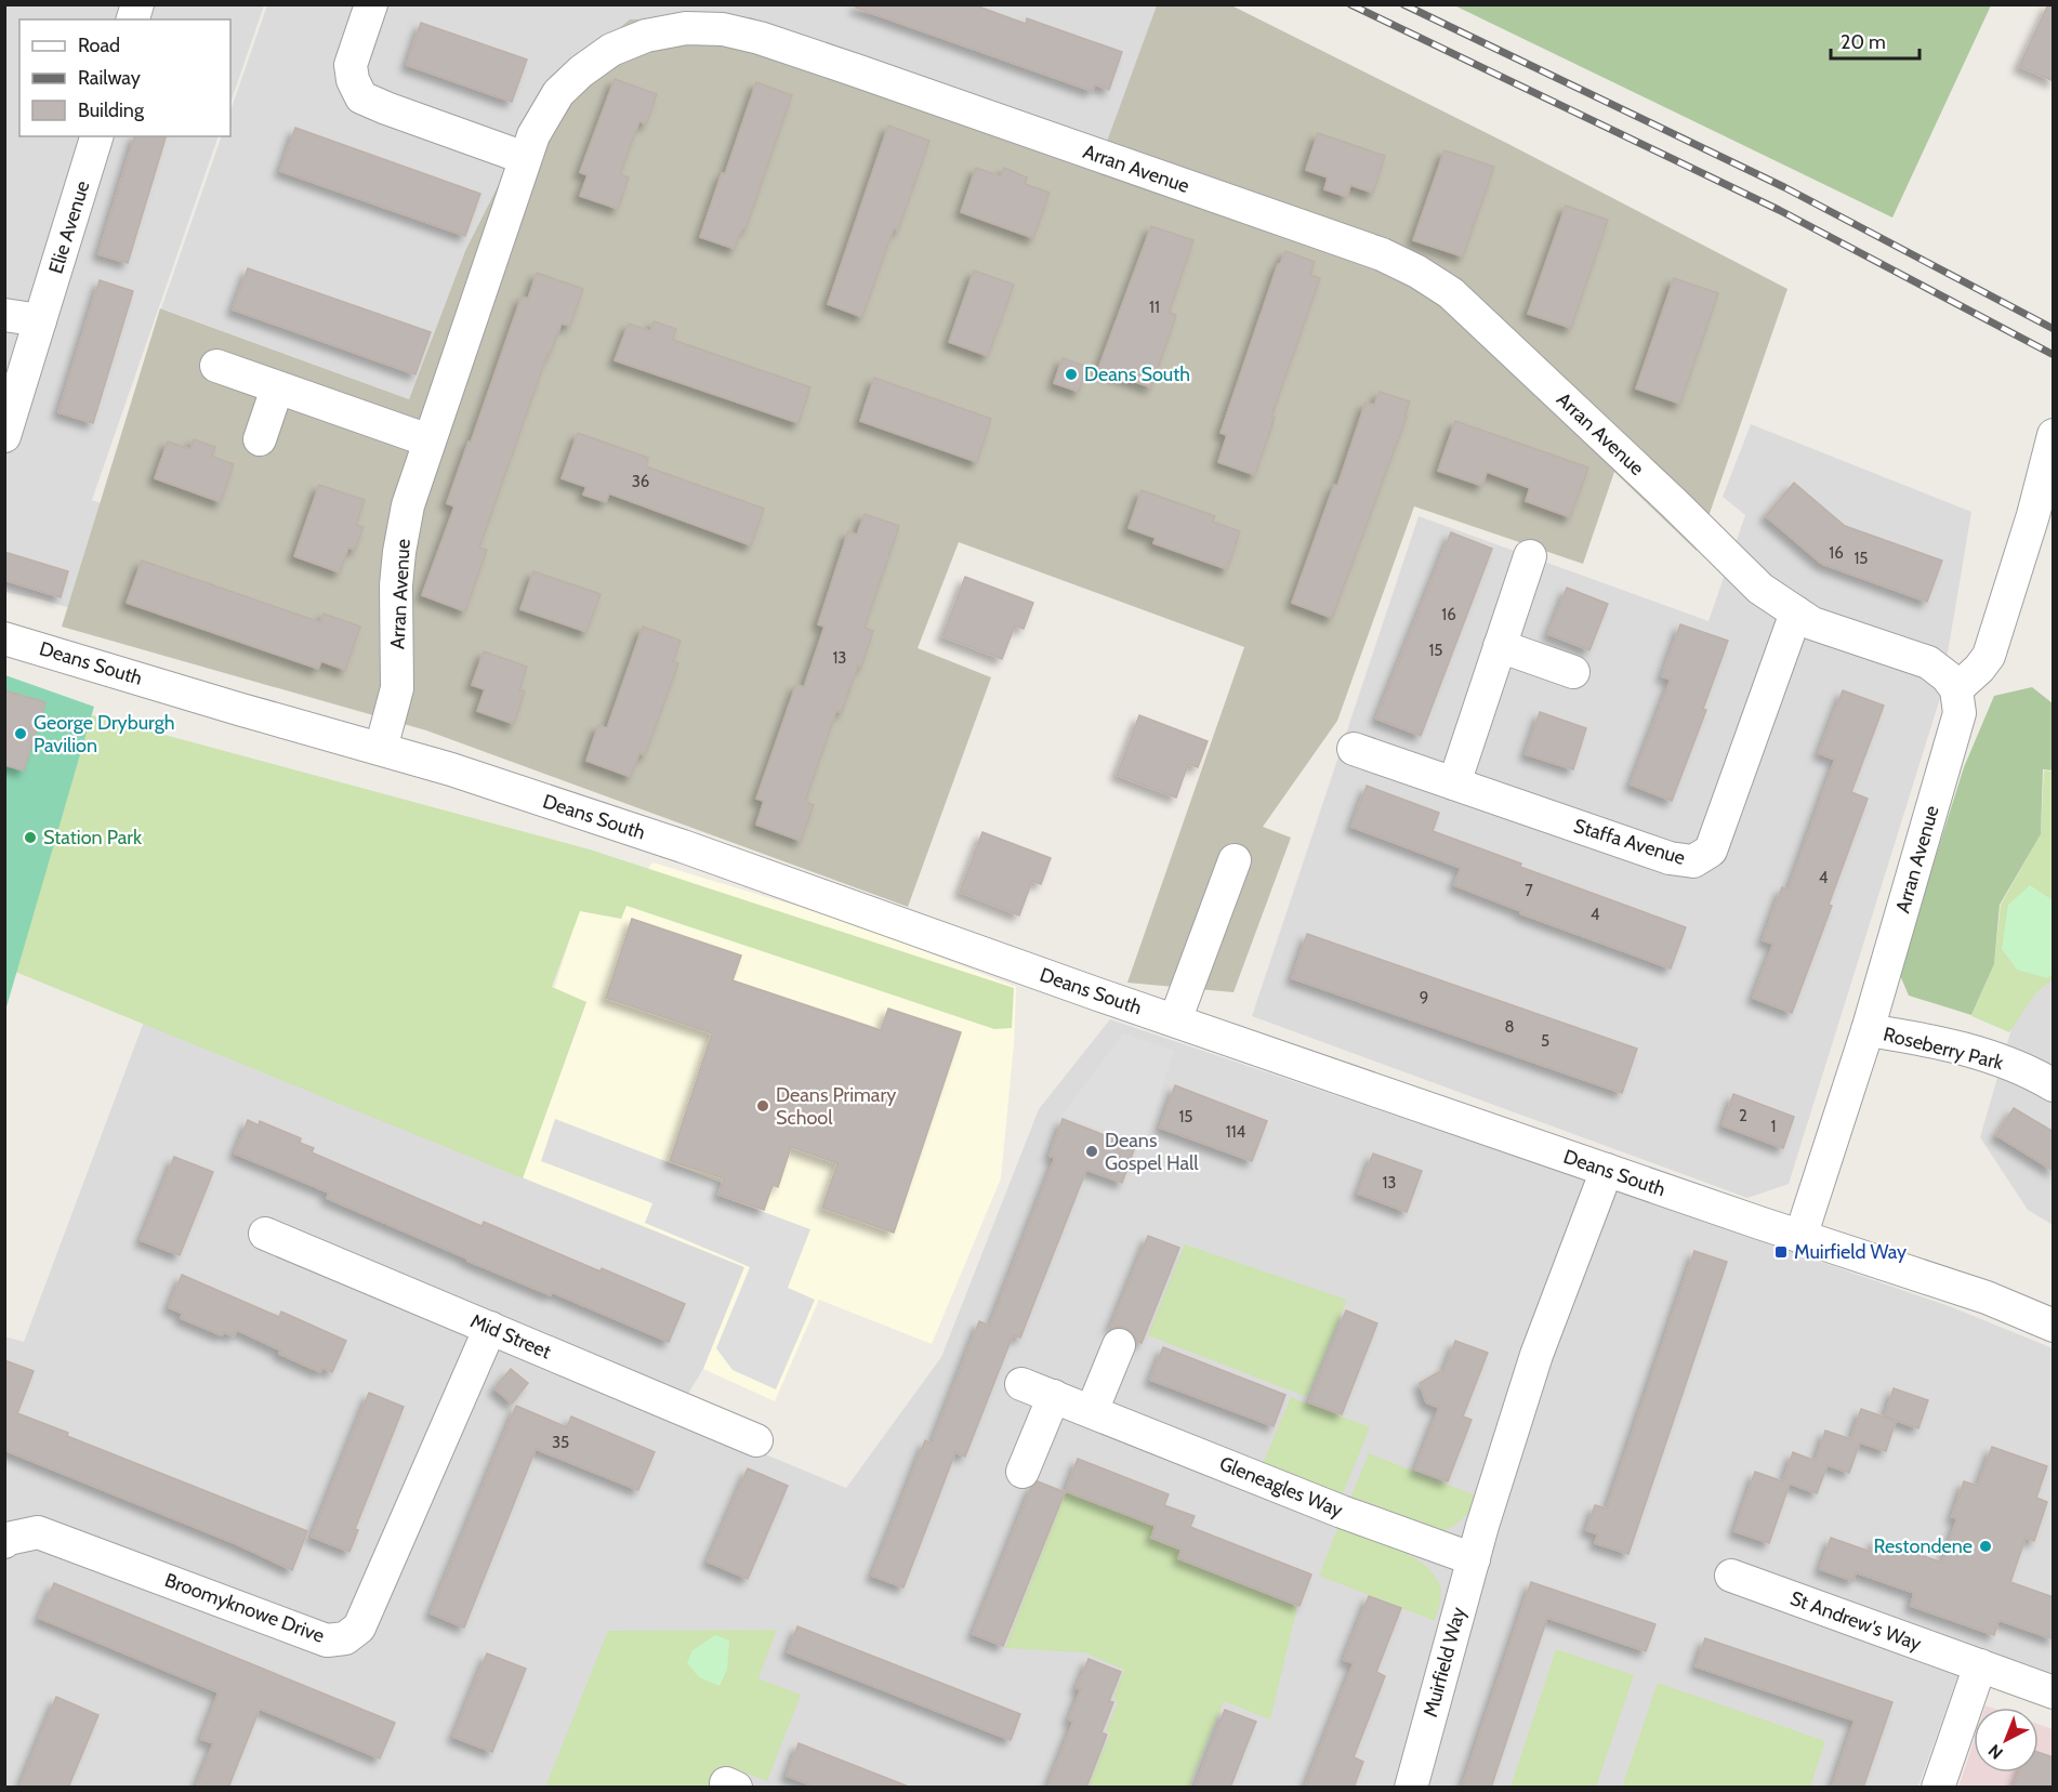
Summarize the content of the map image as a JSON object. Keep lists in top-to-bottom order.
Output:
{
  "streets": {
    "street": [
      "Arran Avenue",
      "Elie Avenue",
      "Deans South",
      "Staffa Avenue",
      "Roseberry Park",
      "Mid Street",
      "Gleneagles Way",
      "Broomyknowe Drive",
      "St Andrew's Way",
      "Muirfield Way"
    ]
  },
  "crossings": [
    ["Arran Avenue", "Deans South"],
    ["Arran Avenue", "Staffa Avenue"],
    ["Arran Avenue", "Roseberry Park"],
    ["Deans South", "Muirfield Way"],
    ["Mid Street", "Broomyknowe Drive"],
    ["Gleneagles Way", "Muirfield Way"]
  ],
  "places": {
    "other": [
      "Deans South",
      "George Dryburgh Pavilion",
      "Station Park",
      "Deans Primary School",
      "Deans Gospel Hall",
      "Restondene"
    ],
    "transit": ["Muirfield Way"]
  },
  "house_numbers": [
    "11",
    "36",
    "16",
    "15",
    "16",
    "15",
    "13",
    "4",
    "7",
    "4",
    "9",
    "8",
    "5",
    "2",
    "15",
    "1",
    "114",
    "13",
    "35"
  ],
  "legend": ["Road", "Railway", "Building"],
  "scale_bar": "20 m",
  "north": "bottom left"
}
